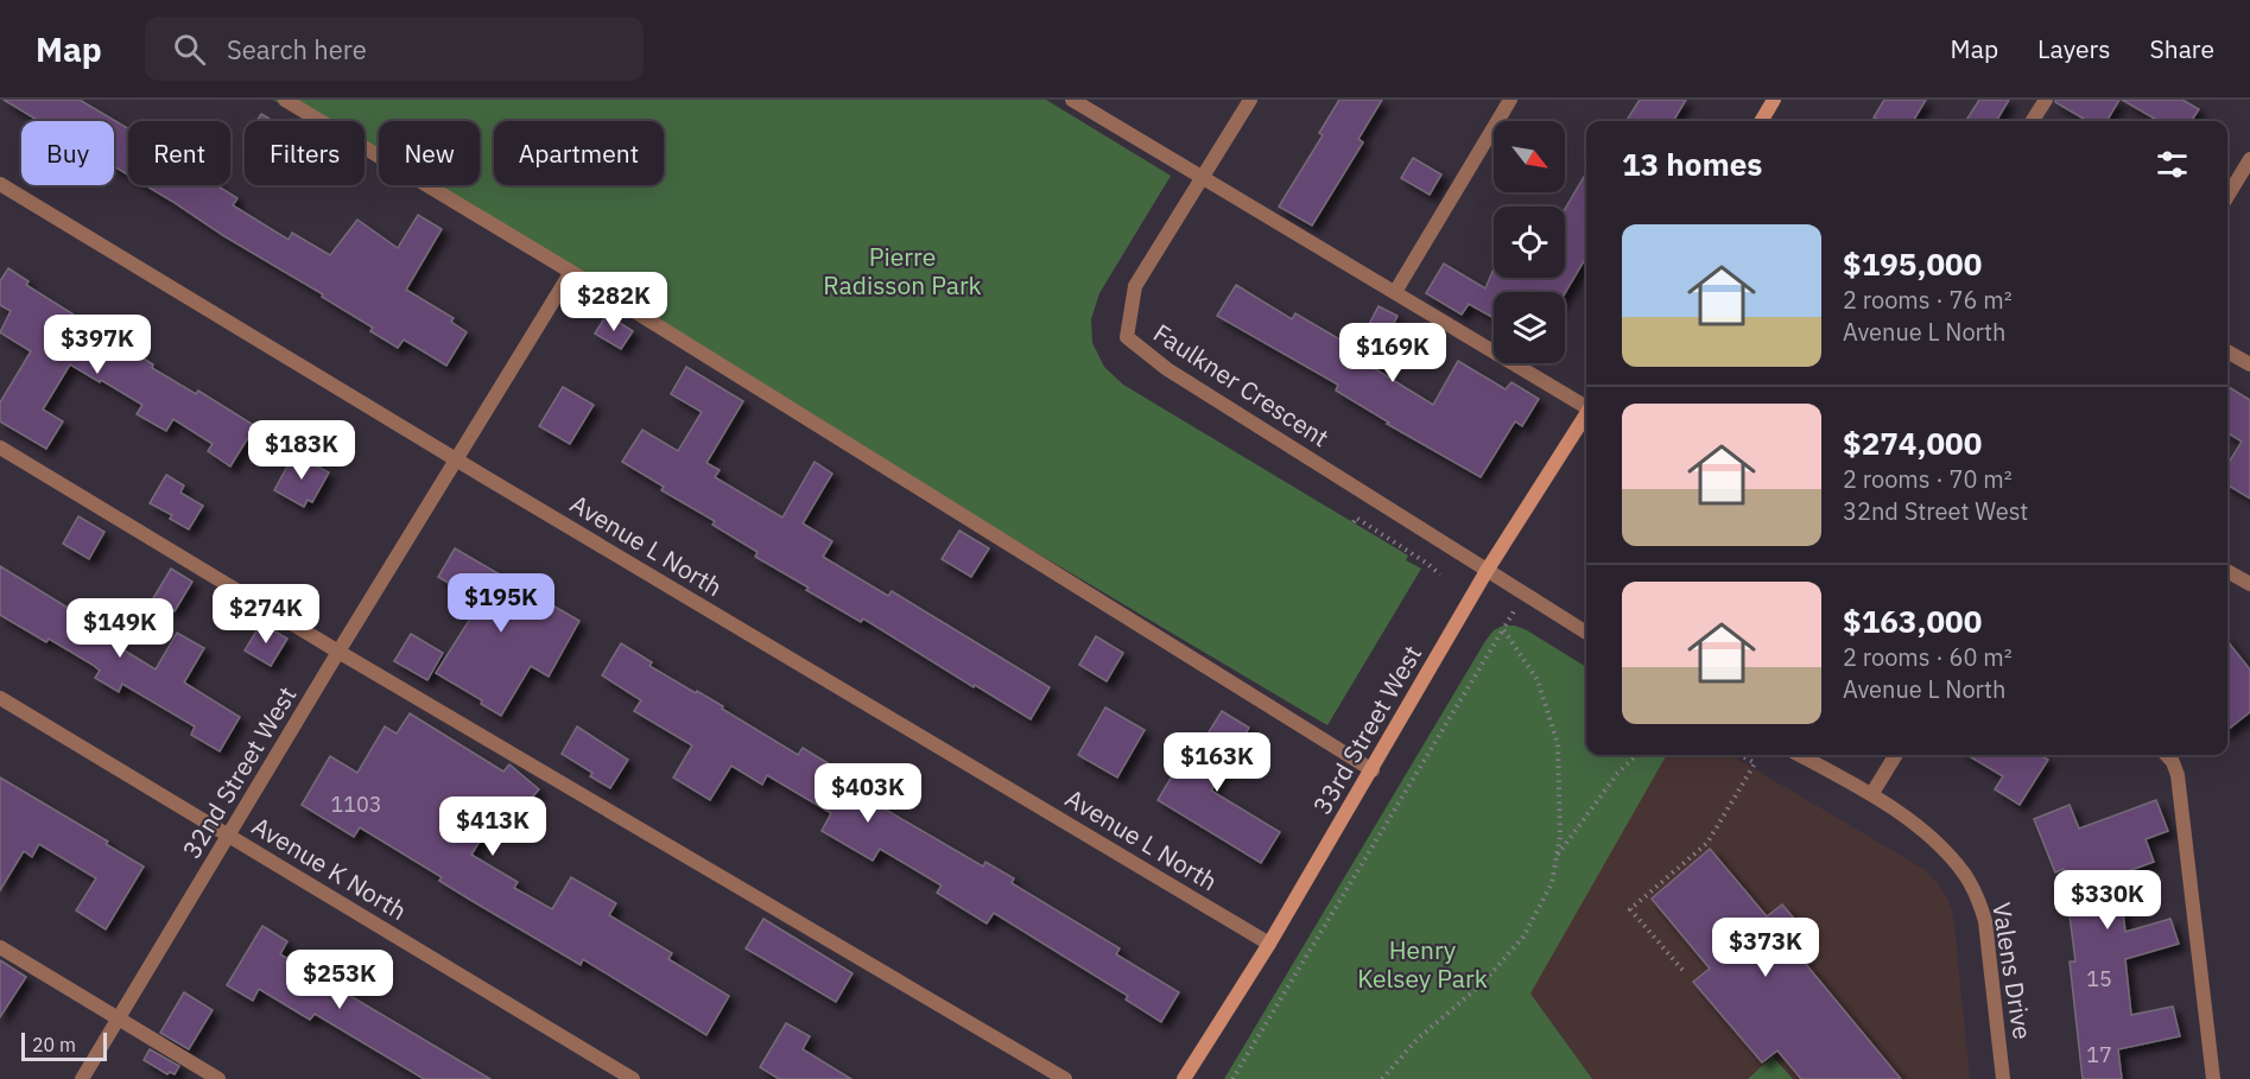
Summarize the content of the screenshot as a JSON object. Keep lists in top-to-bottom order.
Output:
{
  "streets": {
    "main road": ["33rd Street West"],
    "street": [
      "Faulkner Crescent",
      "Avenue L North",
      "32nd Street West",
      "Avenue K North",
      "Valens Drive"
    ]
  },
  "crossings": [
    ["Faulkner Crescent", "33rd Street West"],
    ["Avenue L North", "33rd Street West"],
    ["Avenue L North", "32nd Street West"],
    ["32nd Street West", "Avenue K North"]
  ],
  "parks": ["Pierre Radisson Park", "Henry Kelsey Park"],
  "house_numbers": ["1103", "15", "17"],
  "scale_bar": "20 m",
  "north": "bottom right",
  "page": {
    "header": "Map",
    "search": "Search here",
    "nav": ["Map", "Layers", "Share"],
    "chip": [
      "Buy",
      "Rent",
      "Filters",
      "New",
      "Apartment"
    ],
    "heading": "13 homes",
    "list": [
      {
        "name": "$195,000",
        "note": "2 rooms · 76 m² · Avenue L North"
      },
      {
        "name": "$274,000",
        "note": "2 rooms · 70 m² · 32nd Street West"
      },
      {
        "name": "$163,000",
        "note": "2 rooms · 60 m² · Avenue L North"
      }
    ],
    "price": [
      "$282K",
      "$397K",
      "$169K",
      "$183K",
      "$195K",
      "$274K",
      "$149K",
      "$163K",
      "$403K",
      "$413K",
      "$330K",
      "$373K",
      "$253K"
    ],
    "scale": "20 m"
  }
}
